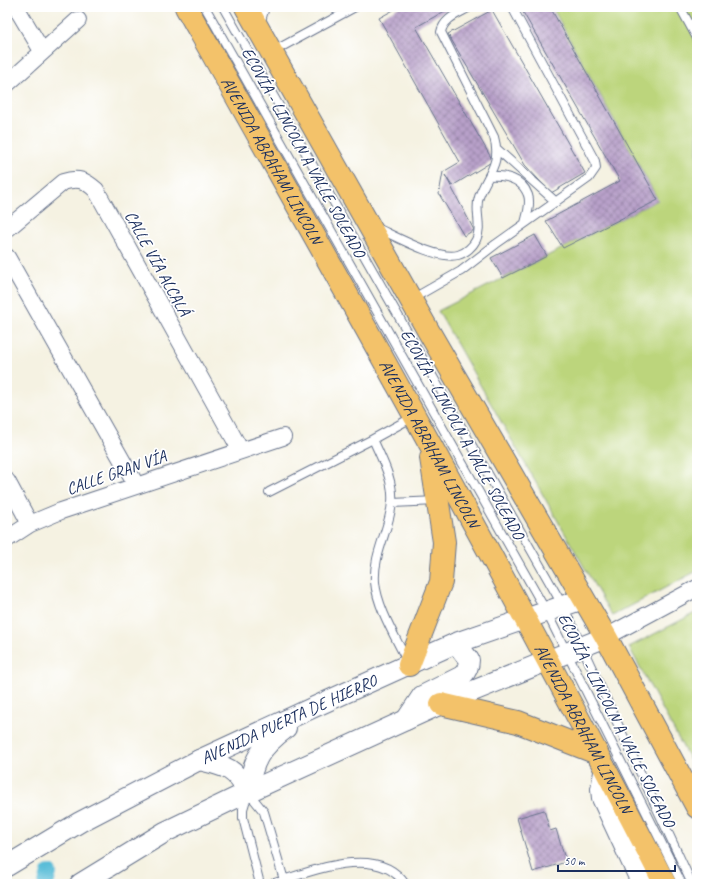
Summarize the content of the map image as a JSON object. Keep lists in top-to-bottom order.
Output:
{
  "streets": {
    "main road": ["AVENIDA ABRAHAM LINCOLN"],
    "street": ["CALLE VÍA ALCALÁ", "CALLE GRAN VÍA", "AVENIDA PUERTA DE HIERRO"],
    "lane": ["ECOVÍA - LINCOLN A VALLE SOLEADO"]
  },
  "crossings": [
    ["ECOVÍA - LINCOLN A VALLE SOLEADO", "AVENIDA PUERTA DE HIERRO"],
    ["AVENIDA ABRAHAM LINCOLN", "AVENIDA PUERTA DE HIERRO"],
    ["CALLE VÍA ALCALÁ", "CALLE GRAN VÍA"]
  ],
  "scale_bar": "50 m"
}
